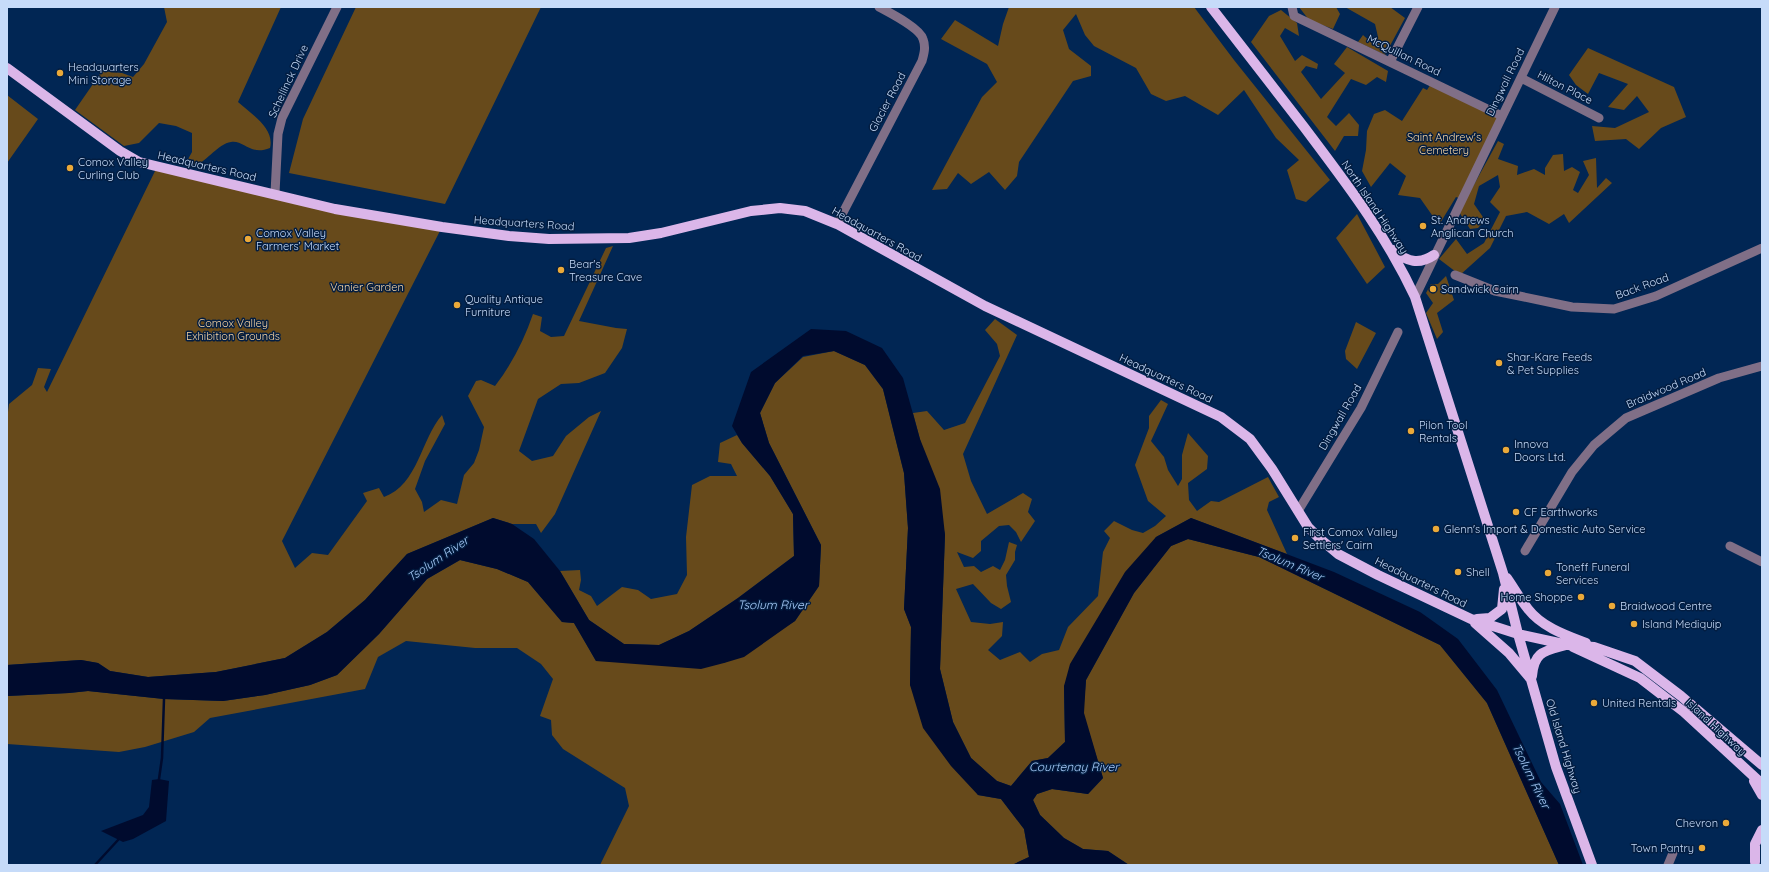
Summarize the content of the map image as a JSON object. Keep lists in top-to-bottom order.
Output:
{
  "streets": {
    "main road": [
      "Headquarters Road",
      "North Island Highway",
      "Island Highway",
      "Old Island Highway"
    ],
    "street": [
      "McQuillan Road",
      "Schellinck Drive",
      "Dingwall Road",
      "Hilton Place",
      "Glacier Road",
      "Back Road",
      "Braidwood Road"
    ]
  },
  "crossings": [
    ["McQuillan Road", "Dingwall Road"],
    ["Schellinck Drive", "Headquarters Road"],
    ["Dingwall Road", "Hilton Place"],
    ["Dingwall Road", "Headquarters Road"],
    ["Dingwall Road", "North Island Highway"],
    ["Glacier Road", "Headquarters Road"],
    ["Headquarters Road", "North Island Highway"],
    ["Headquarters Road", "Island Highway"],
    ["Headquarters Road", "Old Island Highway"],
    ["North Island Highway", "Island Highway"],
    ["North Island Highway", "Old Island Highway"],
    ["Island Highway", "Old Island Highway"]
  ],
  "water": ["Tsolum River", "Courtenay River"],
  "parks": ["Saint Andrew's Cemetery", "Vanier Garden", "Comox Valley Exhibition Grounds"],
  "places": [
    "Headquarters Mini Storage",
    "Comox Valley Curling Club",
    "St. Andrews Anglican Church",
    "Comox Valley Farmers’ Market",
    "Bear's Treasure Cave",
    "Sandwick Cairn",
    "Quality Antique Furniture",
    "Shar-Kare Feeds & Pet Supplies",
    "Pilon Tool Rentals",
    "Innova Doors Ltd.",
    "CF Earthworks",
    "Glenn's Import & Domestic Auto Service",
    "First Comox Valley Settlers' Cairn",
    "Shell",
    "Toneff Funeral Services",
    "Home Shoppe",
    "Braidwood Centre",
    "Island Mediquip",
    "United Rentals",
    "Chevron",
    "Town Pantry"
  ]
}
